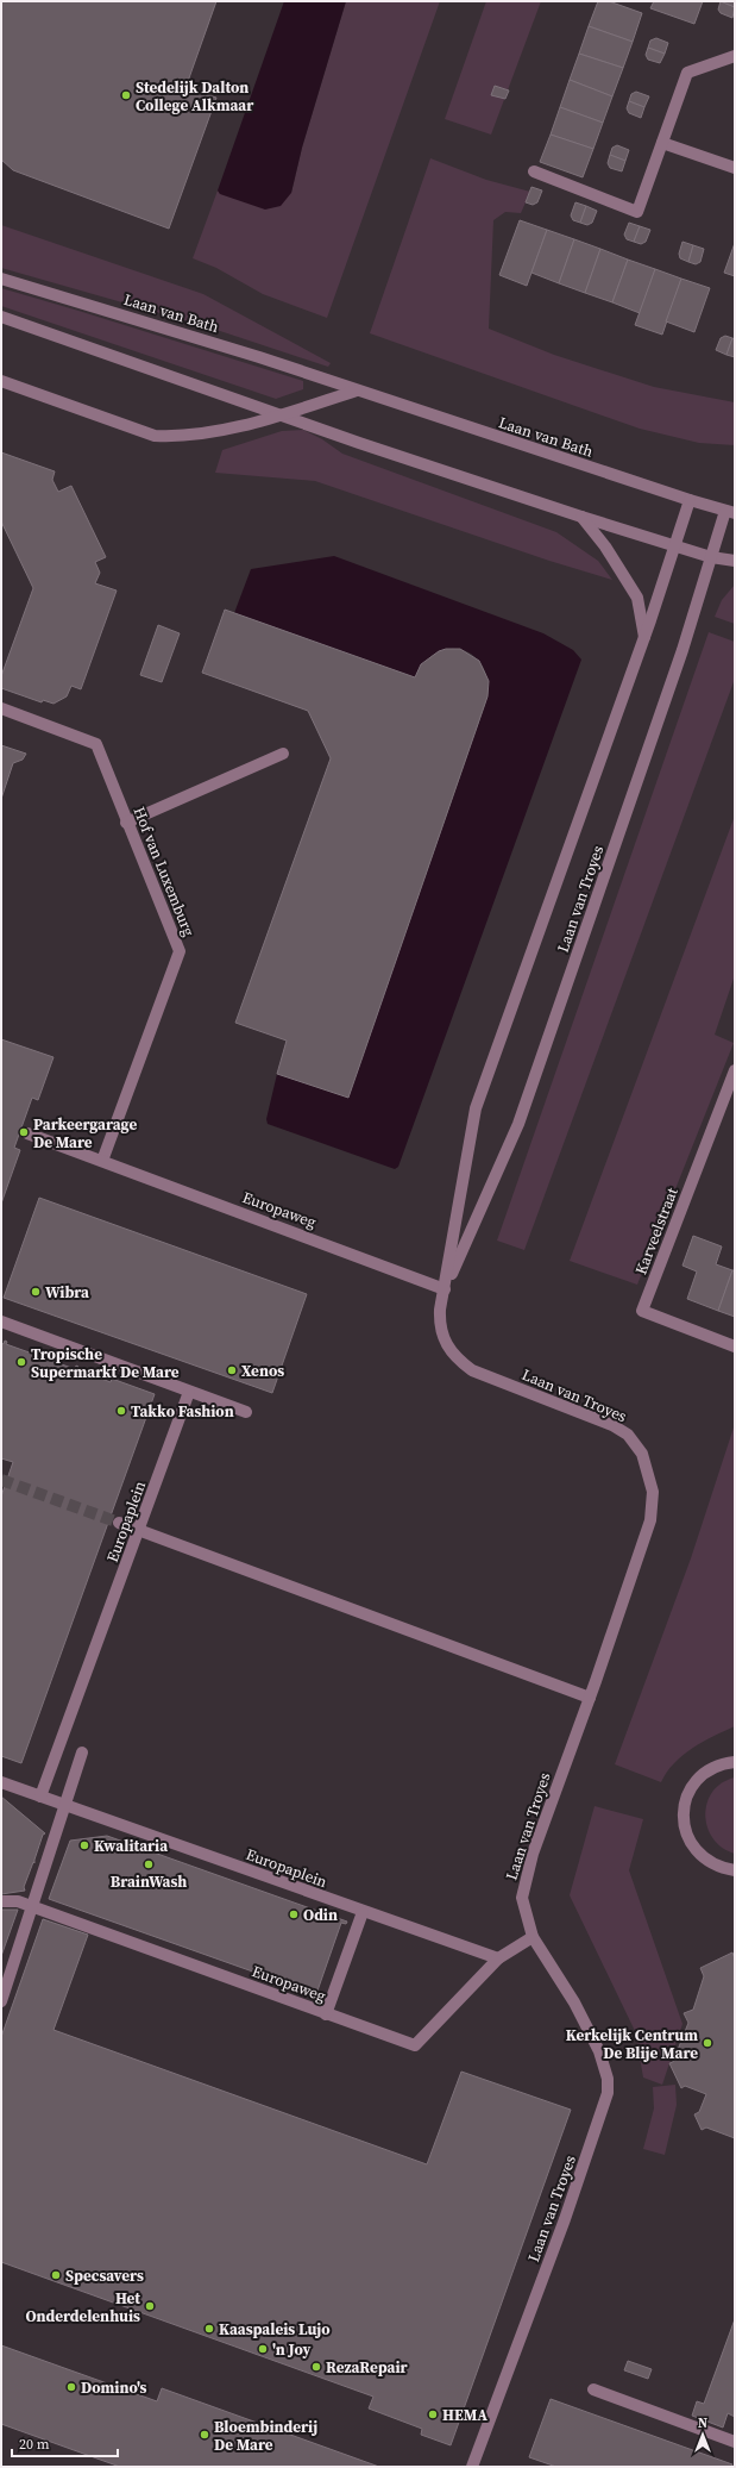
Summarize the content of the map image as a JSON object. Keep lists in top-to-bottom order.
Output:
{
  "streets": {
    "street": [
      "Laan van Bath",
      "Hof van Luxemburg",
      "Laan van Troyes",
      "Europaweg",
      "Karveelstraat",
      "Europaplein"
    ]
  },
  "crossings": [
    ["Laan van Bath", "Laan van Troyes"],
    ["Hof van Luxemburg", "Europaweg"],
    ["Laan van Troyes", "Europaweg"],
    ["Europaweg", "Europaplein"]
  ],
  "places": [
    "Stedelijk Dalton College Alkmaar",
    "Parkeergarage De Mare",
    "Wibra",
    "Tropische Supermarkt De Mare",
    "Xenos",
    "Takko Fashion",
    "Kwalitaria",
    "BrainWash",
    "Odin",
    "Kerkelijk Centrum De Blije Mare",
    "Specsavers",
    "Het Onderdelenhuis",
    "Kaaspaleis Lujo",
    "'n Joy",
    "RezaRepair",
    "Domino's",
    "HEMA",
    "Bloembinderij De Mare"
  ],
  "scale_bar": "20 m",
  "north": "top"
}
